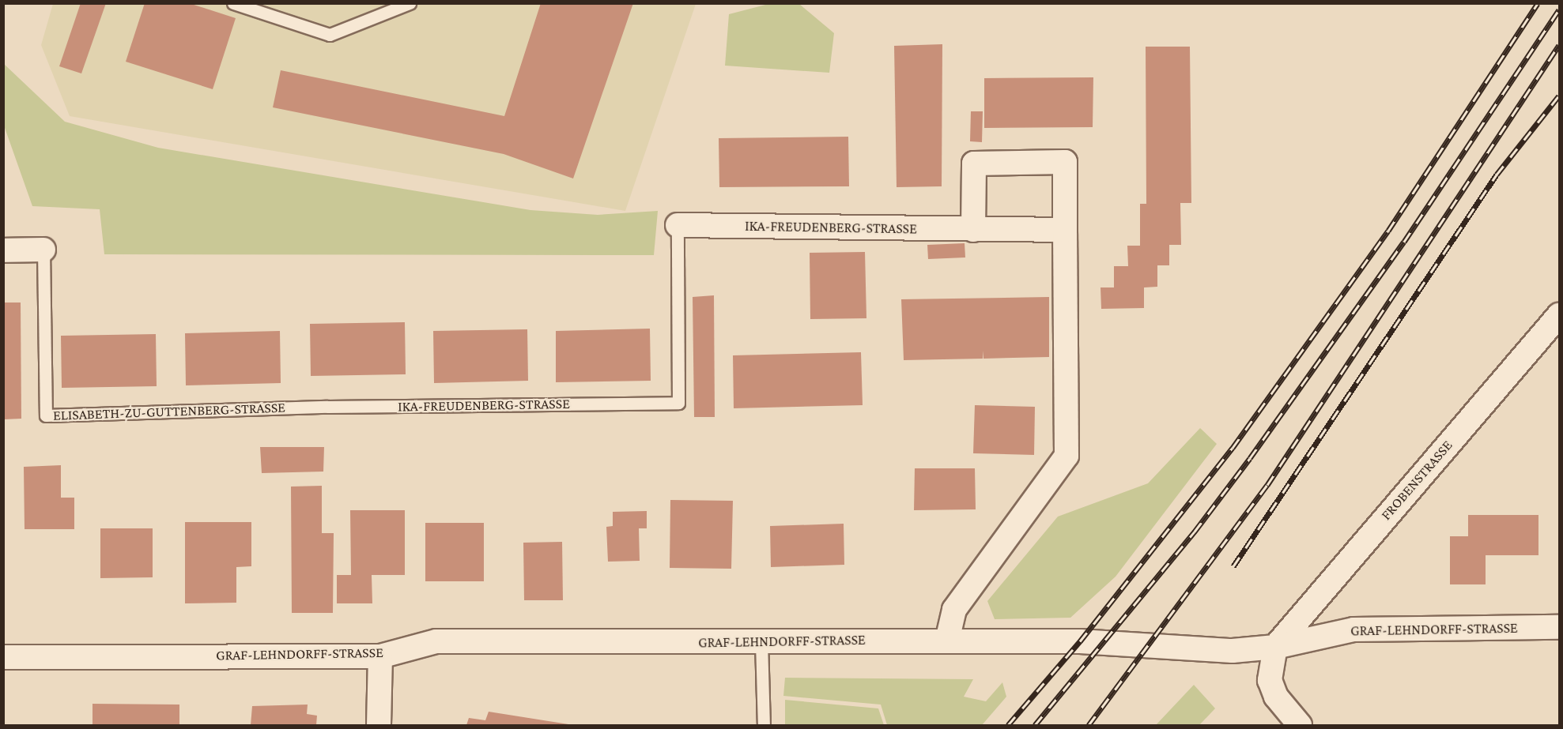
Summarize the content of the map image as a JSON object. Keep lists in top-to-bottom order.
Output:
{
  "streets": {
    "street": [
      "IKA-FREUDENBERG-STRASSE",
      "ELISABETH-ZU-GUTTENBERG-STRASSE",
      "FROBENSTRASSE",
      "GRAF-LEHNDORFF-STRASSE"
    ]
  },
  "crossings": [
    ["IKA-FREUDENBERG-STRASSE", "ELISABETH-ZU-GUTTENBERG-STRASSE"],
    ["FROBENSTRASSE", "GRAF-LEHNDORFF-STRASSE"]
  ]
}
